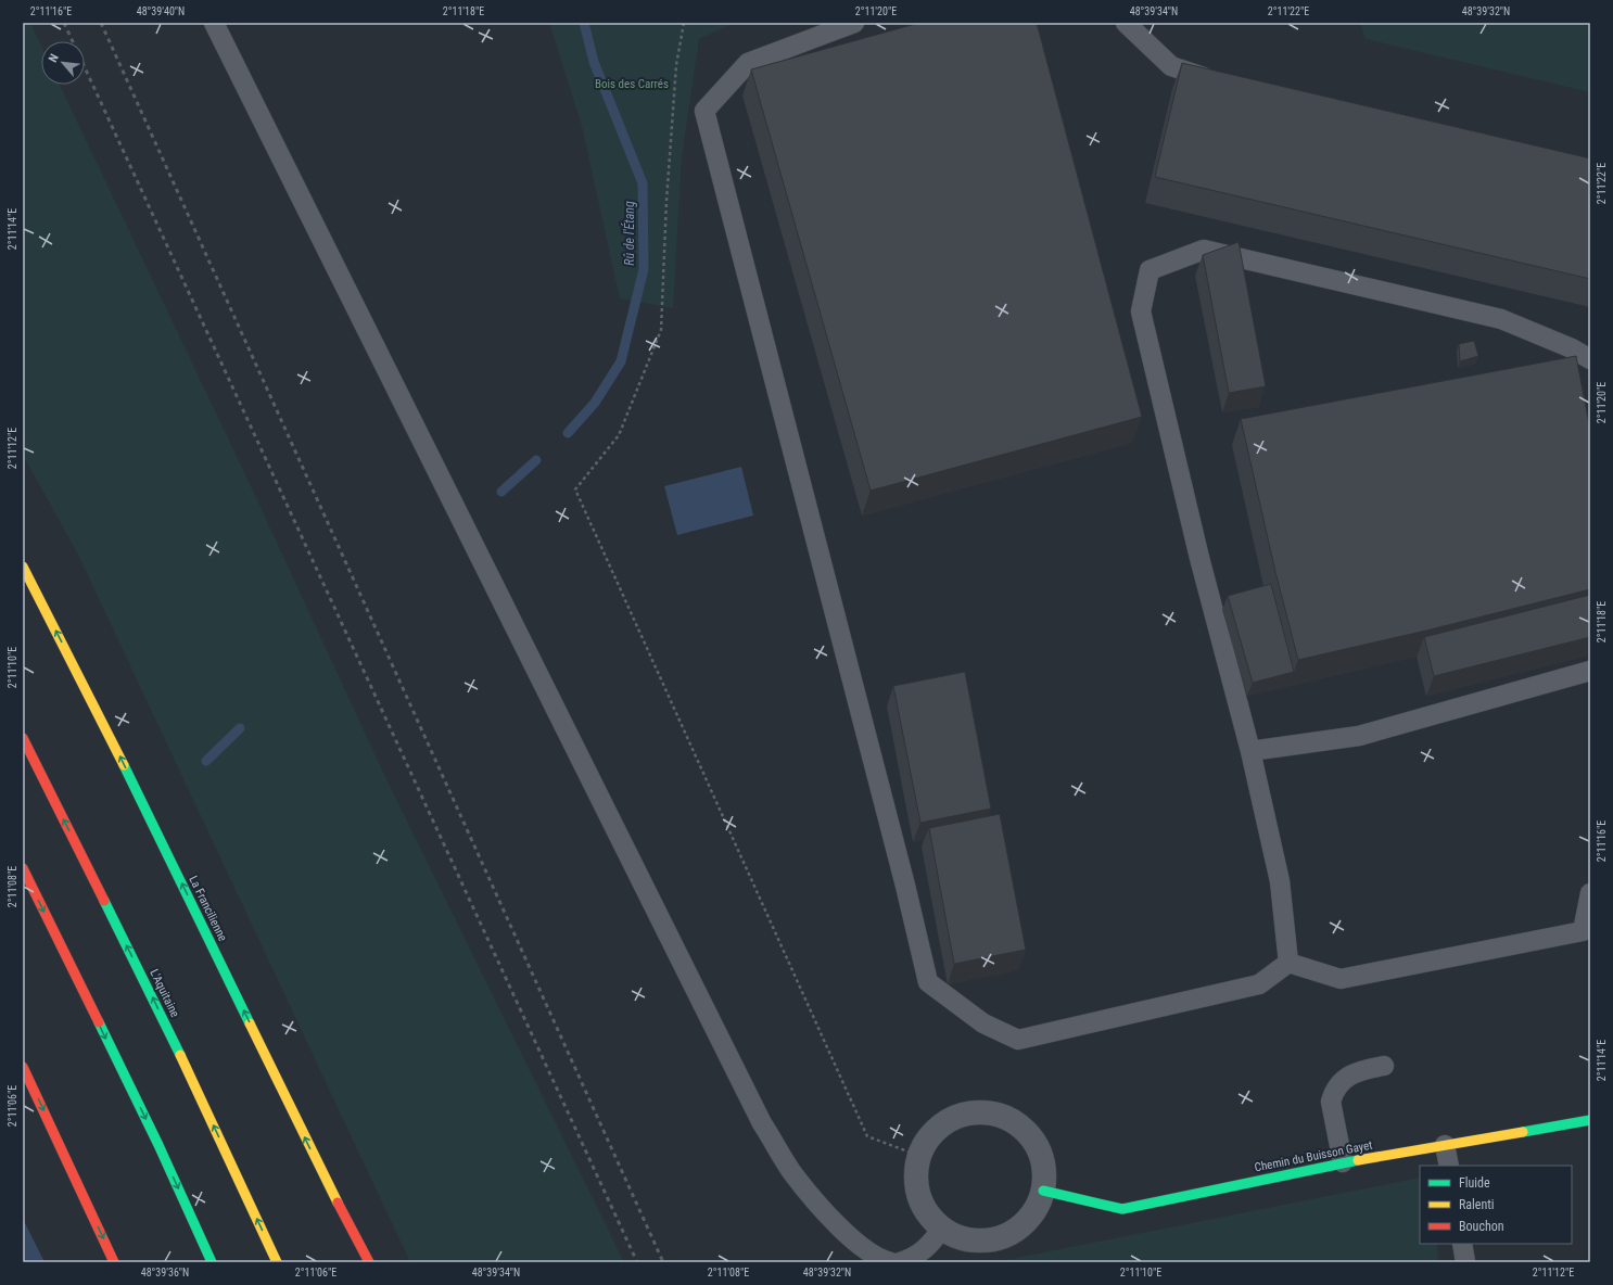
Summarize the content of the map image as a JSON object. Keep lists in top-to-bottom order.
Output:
{
  "streets": {
    "main road": ["La Francilienne", "L'Aquitaine", "Chemin du Buisson Gayet"]
  },
  "one_way": ["La Francilienne"],
  "water": ["Rû de l'Étang"],
  "parks": ["Bois des Carrés"],
  "legend": ["Fluide", "Ralenti", "Bouchon"],
  "north": "top left",
  "coordinates": [
    "2°11'16\"E",
    "48°39'40\"N",
    "2°11'18\"E",
    "2°11'20\"E",
    "48°39'34\"N",
    "2°11'22\"E",
    "48°39'32\"N",
    "2°11'14\"E",
    "2°11'12\"E",
    "2°11'10\"E",
    "2°11'08\"E",
    "2°11'06\"E",
    "48°39'36\"N"
  ]
}
